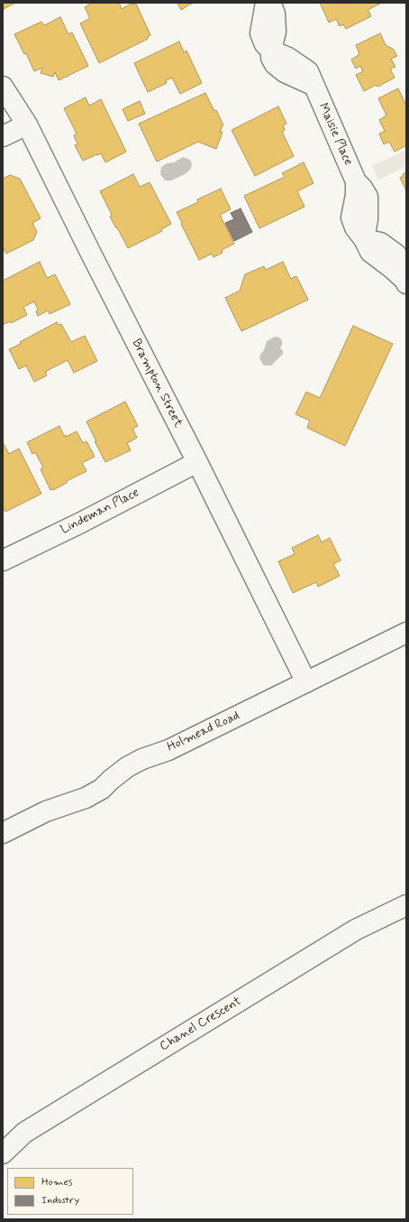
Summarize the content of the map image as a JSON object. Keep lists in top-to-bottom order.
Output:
{
  "streets": {
    "street": [
      "Maisie Place",
      "Brampton Street",
      "Lindeman Place",
      "Holmead Road",
      "Chanel Crescent"
    ]
  },
  "crossings": [
    ["Brampton Street", "Lindeman Place"],
    ["Brampton Street", "Holmead Road"]
  ],
  "legend": ["Homes", "Industry"]
}
